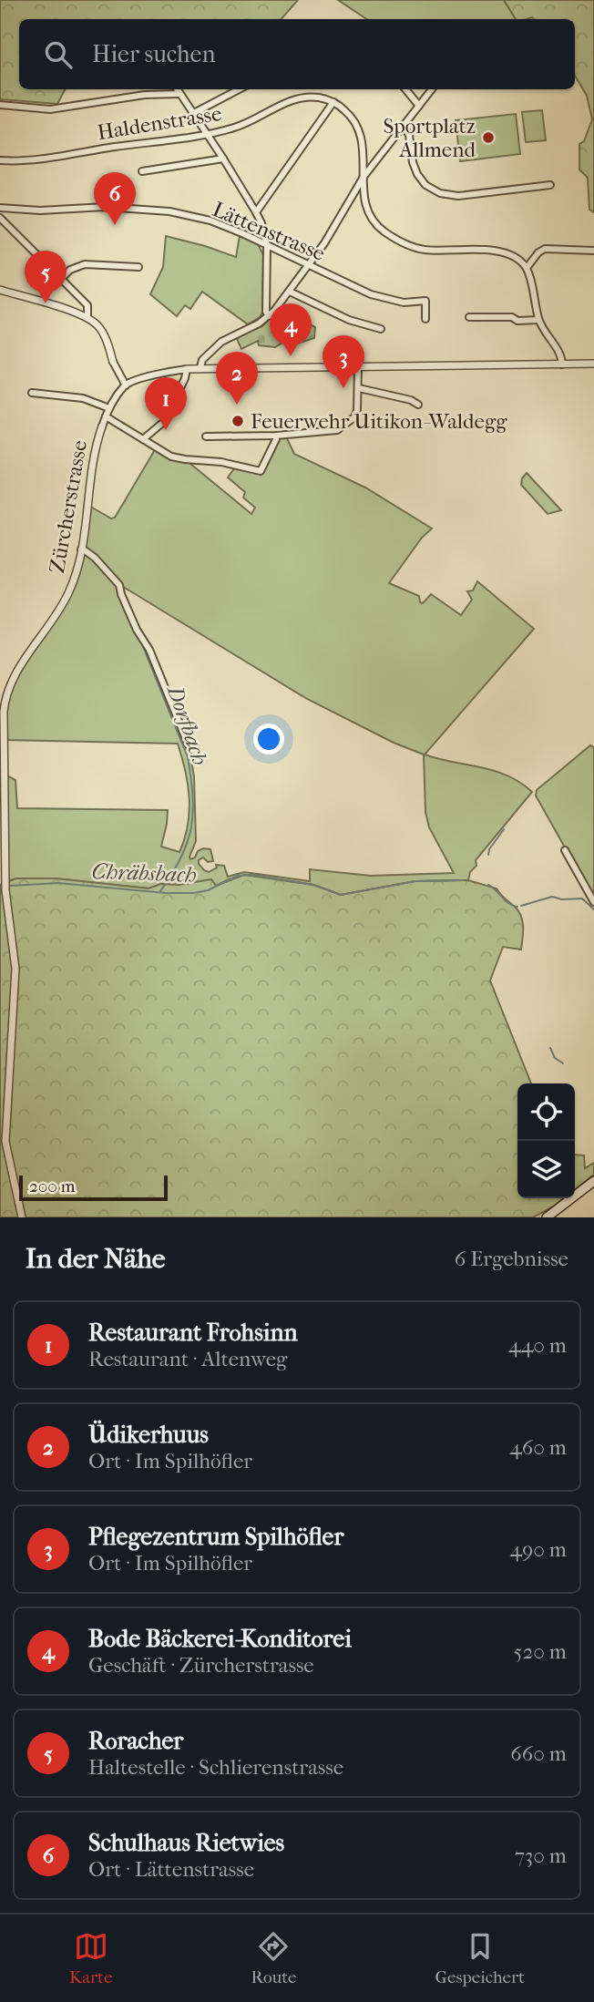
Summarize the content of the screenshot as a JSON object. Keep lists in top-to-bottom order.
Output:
{
  "streets": {
    "street": ["Haldenstrasse", "Lättenstrasse", "Zürcherstrasse"]
  },
  "water": ["Dorfbach", "Chräbsbach"],
  "places": ["Sportplatz Allmend", "Feuerwehr Uitikon-Waldegg"],
  "scale_bar": "200 m",
  "page": {
    "search": "Hier suchen",
    "pins": [
      "6",
      "5",
      "4",
      "3",
      "2",
      "1"
    ],
    "scale": "200 m",
    "heading": ["In der Nähe", "6 Ergebnisse"],
    "list": [
      {
        "mark": "1",
        "name": "Restaurant Frohsinn",
        "note": "Restaurant · Altenweg",
        "value": "440 m"
      },
      {
        "mark": "2",
        "name": "Üdikerhuus",
        "note": "Ort · Im Spilhöfler",
        "value": "460 m"
      },
      {
        "mark": "3",
        "name": "Pflegezentrum Spilhöfler",
        "note": "Ort · Im Spilhöfler",
        "value": "490 m"
      },
      {
        "mark": "4",
        "name": "Bode Bäckerei-Konditorei",
        "note": "Geschäft · Zürcherstrasse",
        "value": "520 m"
      },
      {
        "mark": "5",
        "name": "Roracher",
        "note": "Haltestelle · Schlierenstrasse",
        "value": "660 m"
      },
      {
        "mark": "6",
        "name": "Schulhaus Rietwies",
        "note": "Ort · Lättenstrasse",
        "value": "730 m"
      }
    ],
    "nav": ["Karte", "Route", "Gespeichert"]
  }
}
